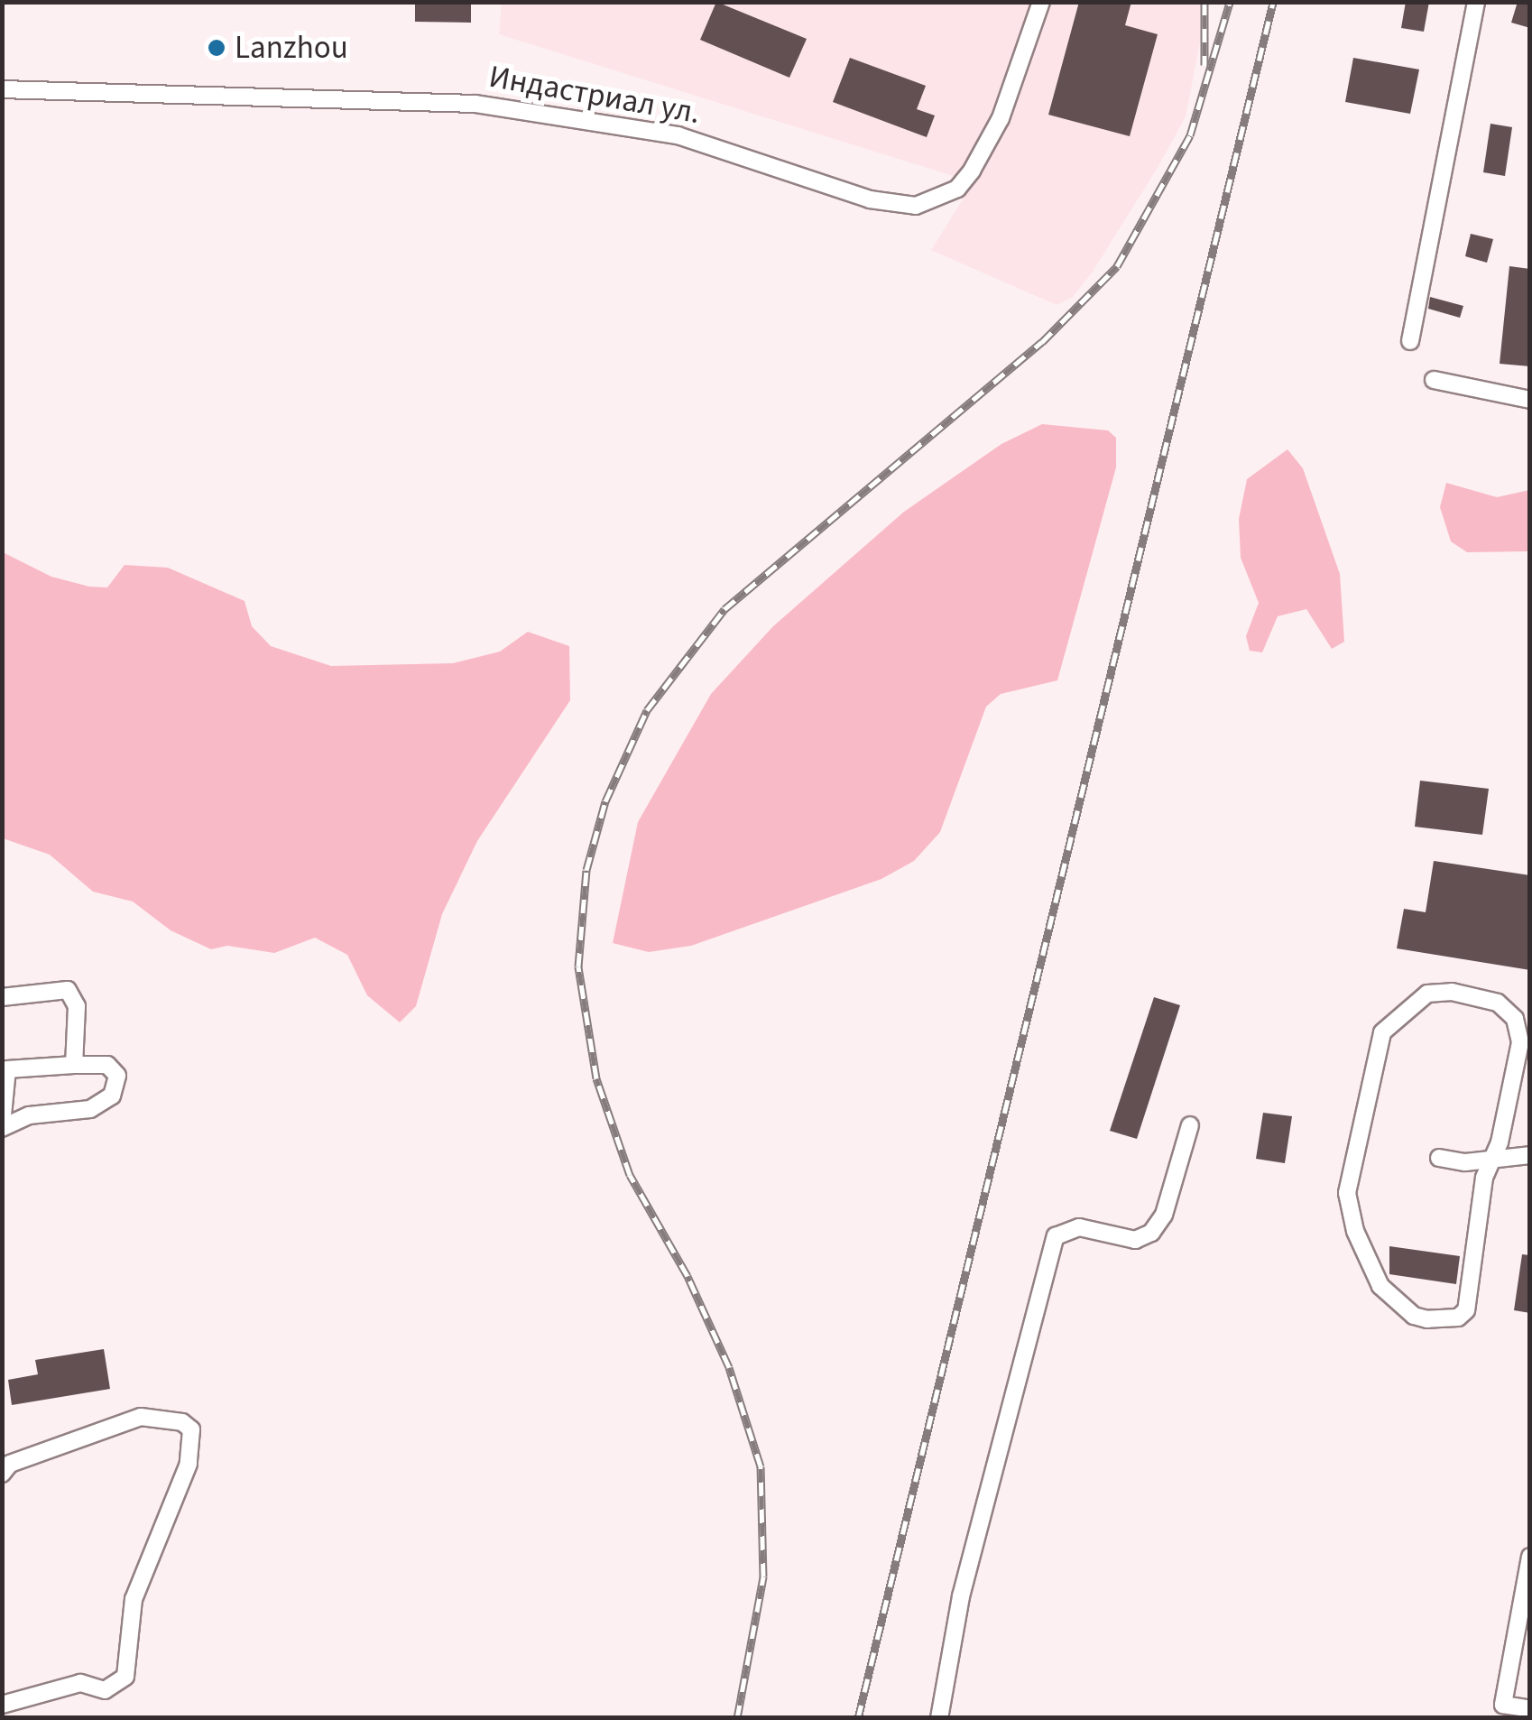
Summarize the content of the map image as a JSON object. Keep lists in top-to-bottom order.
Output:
{
  "streets": {
    "street": ["Индастриал ул."]
  },
  "places": ["Lanzhou"]
}
